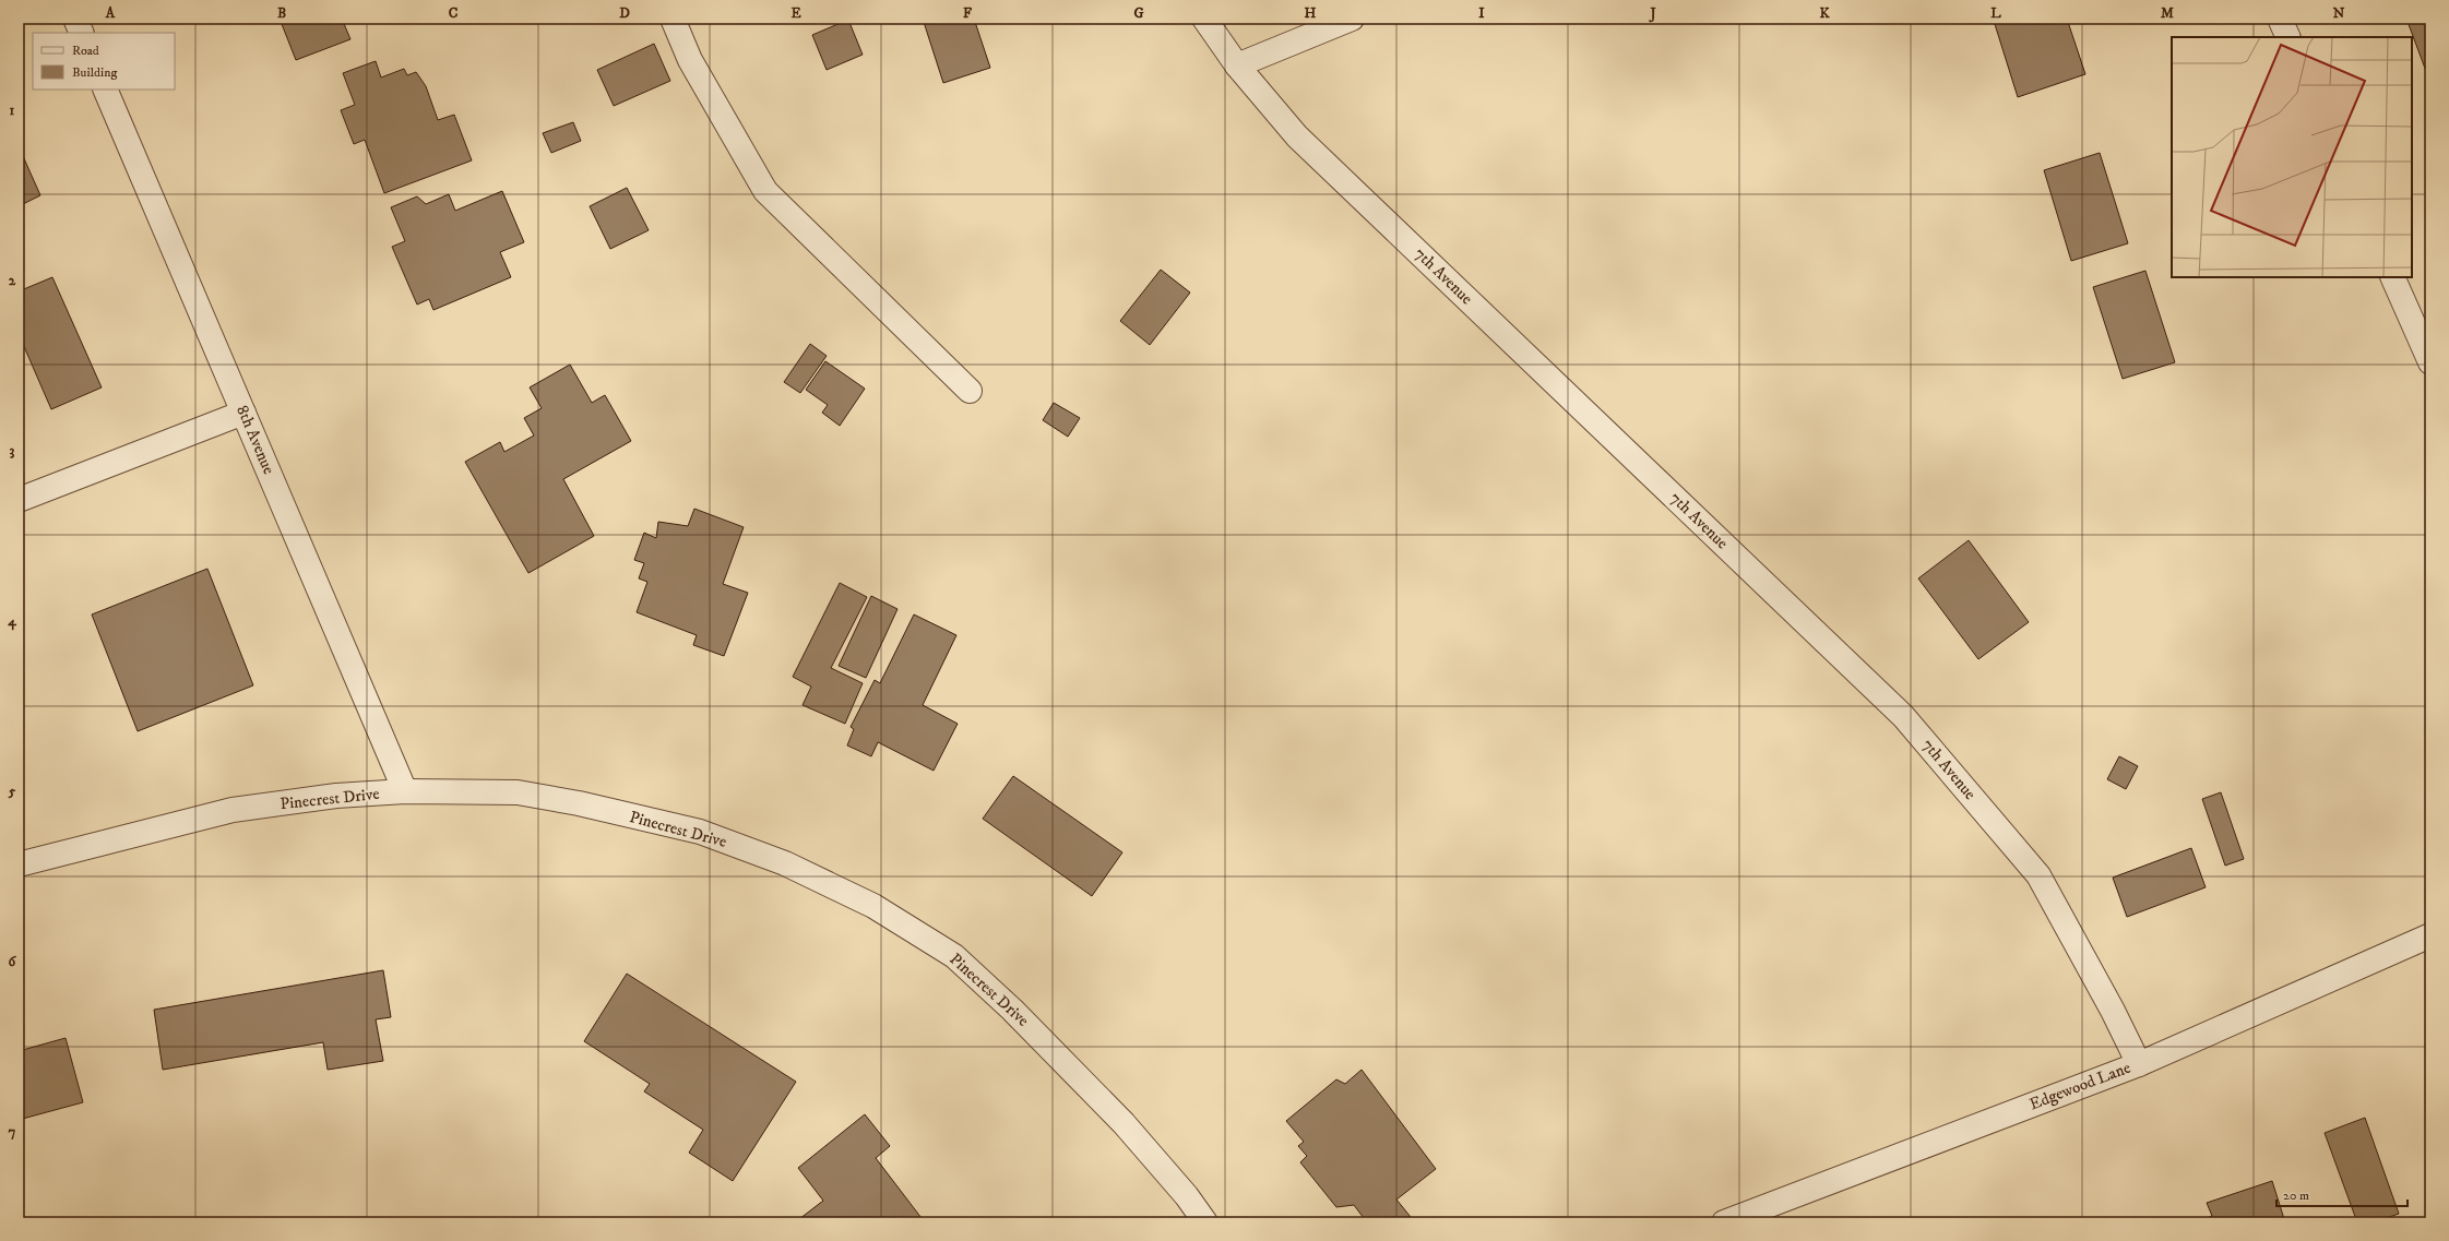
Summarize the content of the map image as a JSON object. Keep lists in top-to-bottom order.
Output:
{
  "streets": {
    "street": [
      "7th Avenue",
      "8th Avenue",
      "Pinecrest Drive",
      "Edgewood Lane"
    ]
  },
  "crossings": [
    ["7th Avenue", "Edgewood Lane"],
    ["8th Avenue", "Pinecrest Drive"]
  ],
  "legend": ["Road", "Building"],
  "scale_bar": "20 m",
  "grid": {
    "columns": [
      "A",
      "B",
      "C",
      "D",
      "E",
      "F",
      "G",
      "H",
      "I",
      "J",
      "K",
      "L",
      "M",
      "N"
    ],
    "rows": [
      "1",
      "2",
      "3",
      "4",
      "5",
      "6",
      "7"
    ]
  }
}
